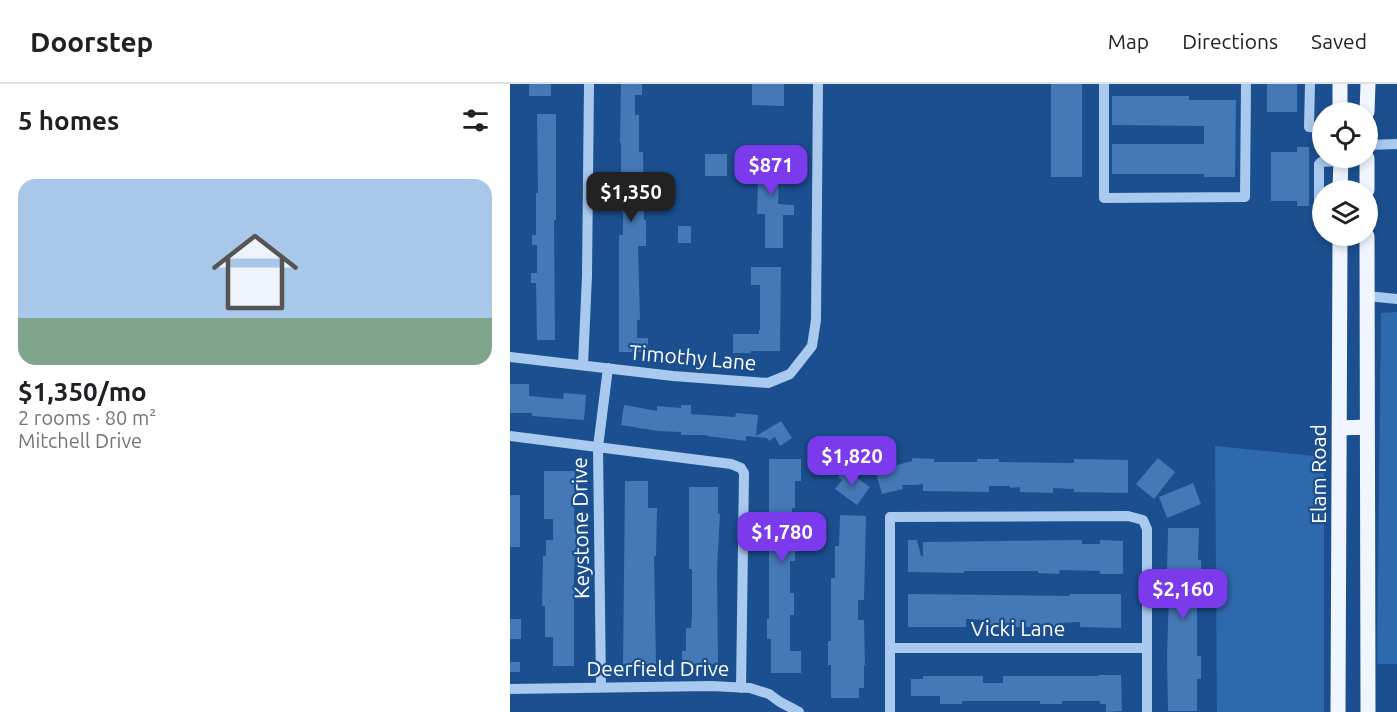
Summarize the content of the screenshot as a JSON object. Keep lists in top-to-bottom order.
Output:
{
  "streets": {
    "main road": ["Elam Road"],
    "street": [
      "Timothy Lane",
      "Keystone Drive",
      "Vicki Lane",
      "Deerfield Drive"
    ]
  },
  "crossings": [
    ["Timothy Lane", "Keystone Drive"],
    ["Keystone Drive", "Deerfield Drive"]
  ],
  "page": {
    "header": "Doorstep",
    "nav": ["Map", "Directions", "Saved"],
    "heading": "5 homes",
    "price": [
      "$871",
      "$1,350",
      "$1,820",
      "$1,780",
      "$2,160"
    ],
    "list": [
      {
        "name": "$1,350/mo",
        "note": "2 rooms · 80 m² · Mitchell Drive"
      }
    ]
  }
}
